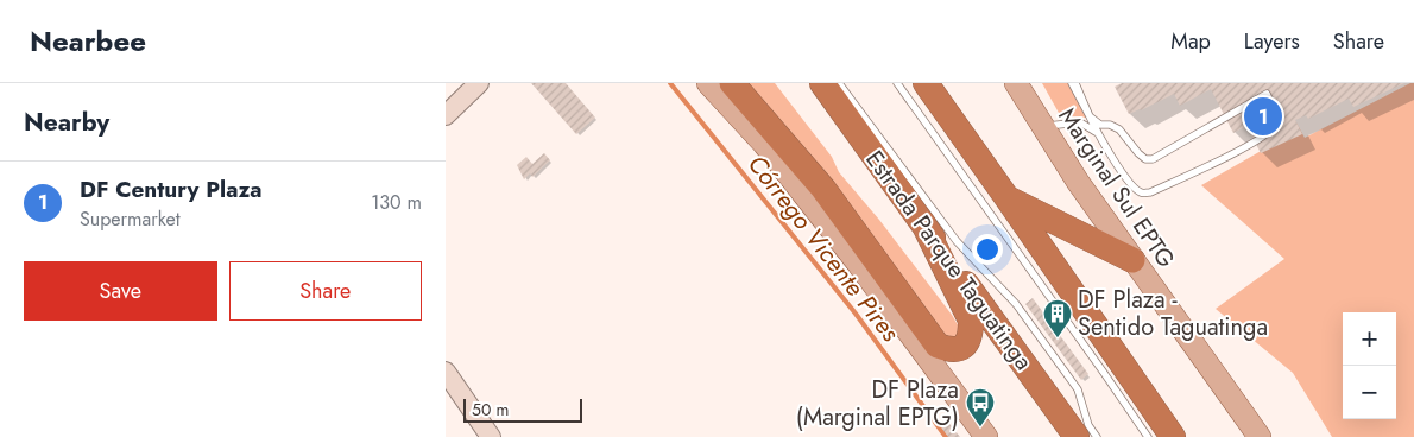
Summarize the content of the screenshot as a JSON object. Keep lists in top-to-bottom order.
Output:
{
  "streets": {
    "highway": ["Estrada Parque Taguatinga"],
    "main road": ["Marginal Sul EPTG"]
  },
  "water": ["Córrego Vicente Pires"],
  "places": {
    "building": ["DF Plaza - Sentido Taguatinga"],
    "bus stop": ["DF Plaza (Marginal EPTG)"]
  },
  "scale_bar": "50 m",
  "page": {
    "header": "Nearbee",
    "nav": ["Map", "Layers", "Share"],
    "heading": "Nearby",
    "pins": "1",
    "list": [
      {
        "mark": "1",
        "name": "DF Century Plaza",
        "note": "Supermarket",
        "value": "130 m"
      }
    ],
    "buttons": ["Save", "Share"],
    "map_buttons": ["+", "−"],
    "scale": "50 m"
  }
}
